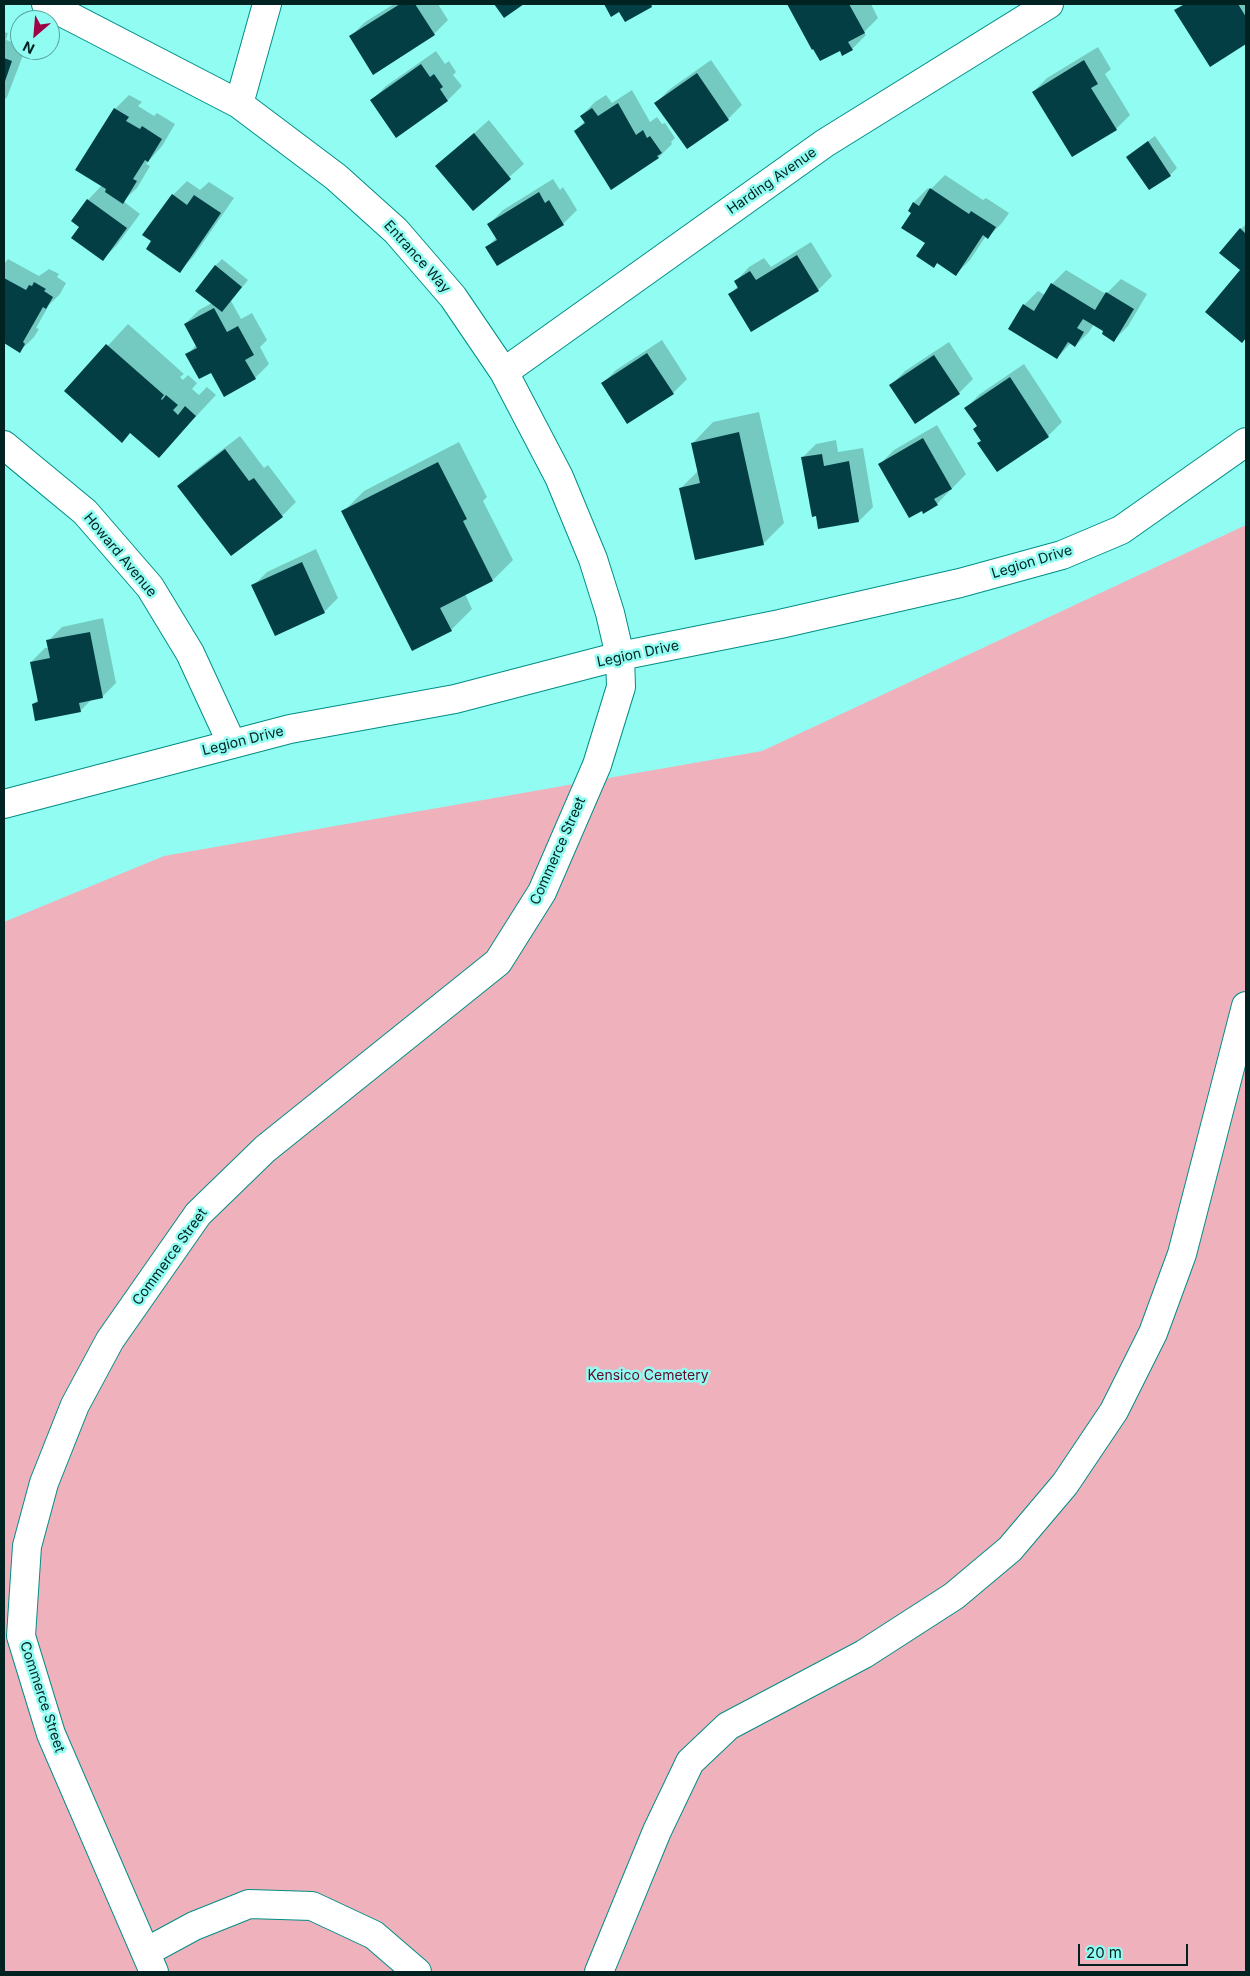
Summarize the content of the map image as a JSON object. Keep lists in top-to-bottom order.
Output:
{
  "streets": {
    "street": [
      "Harding Avenue",
      "Entrance Way",
      "Howard Avenue",
      "Legion Drive",
      "Commerce Street"
    ]
  },
  "crossings": [
    ["Harding Avenue", "Entrance Way"],
    ["Entrance Way", "Legion Drive"],
    ["Entrance Way", "Commerce Street"],
    ["Howard Avenue", "Legion Drive"],
    ["Legion Drive", "Commerce Street"]
  ],
  "parks": ["Kensico Cemetery"],
  "scale_bar": "20 m",
  "north": "bottom left"
}
